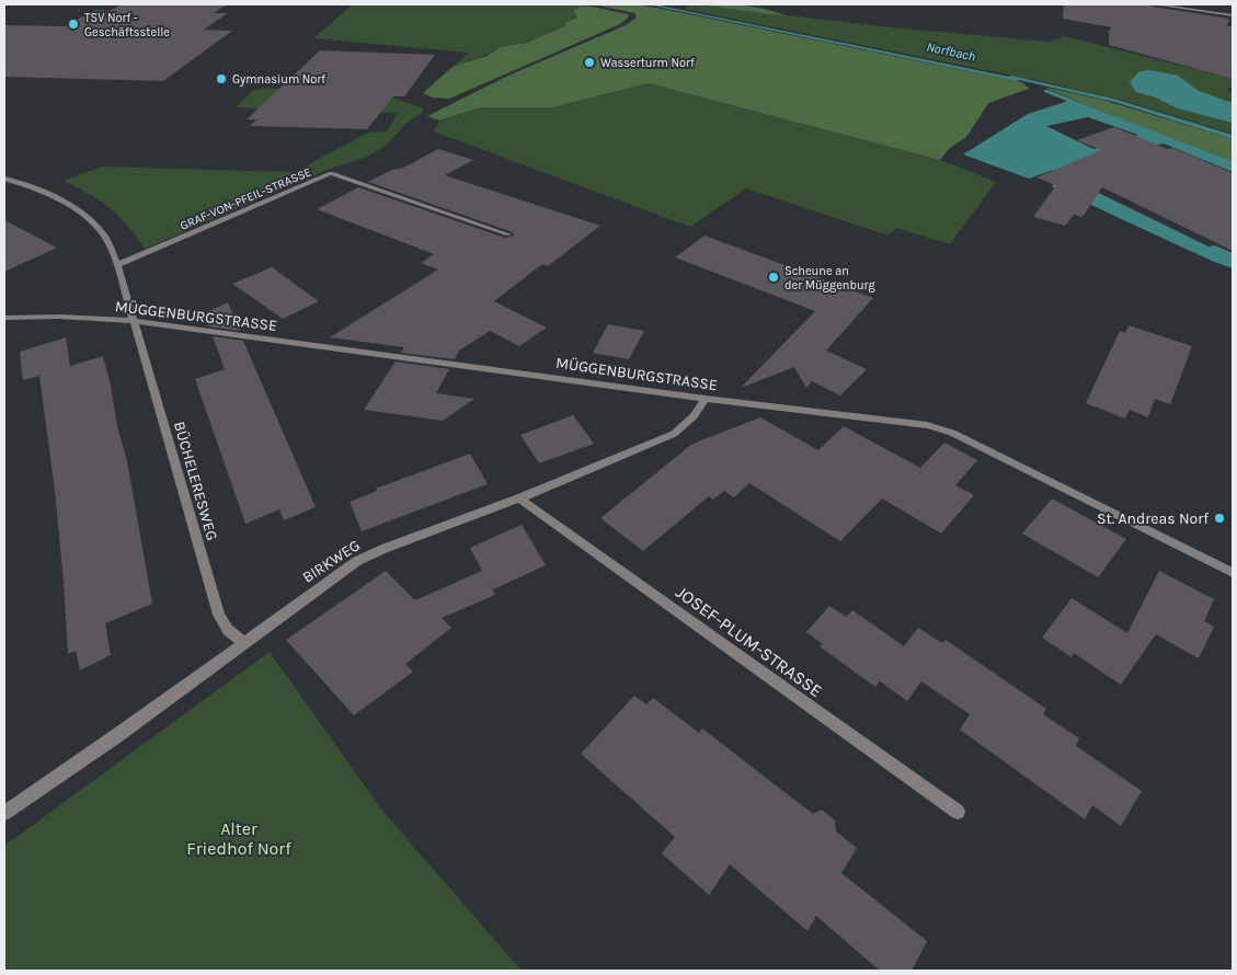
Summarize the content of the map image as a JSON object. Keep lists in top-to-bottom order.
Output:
{
  "streets": {
    "street": [
      "GRAF-VON-PFEIL-STRASSE",
      "MÜGGENBURGSTRASSE",
      "BÜCHELERESWEG",
      "BIRKWEG",
      "JOSEF-PLUM-STRASSE"
    ]
  },
  "crossings": [
    ["GRAF-VON-PFEIL-STRASSE", "BÜCHELERESWEG"],
    ["MÜGGENBURGSTRASSE", "BÜCHELERESWEG"],
    ["MÜGGENBURGSTRASSE", "BIRKWEG"],
    ["BÜCHELERESWEG", "BIRKWEG"],
    ["BIRKWEG", "JOSEF-PLUM-STRASSE"]
  ],
  "water": ["Norfbach"],
  "parks": ["Alter Friedhof Norf"],
  "places": [
    "TSV Norf - Geschäftsstelle",
    "Wasserturm Norf",
    "Gymnasium Norf",
    "Scheune an der Müggenburg",
    "St. Andreas Norf"
  ]
}
